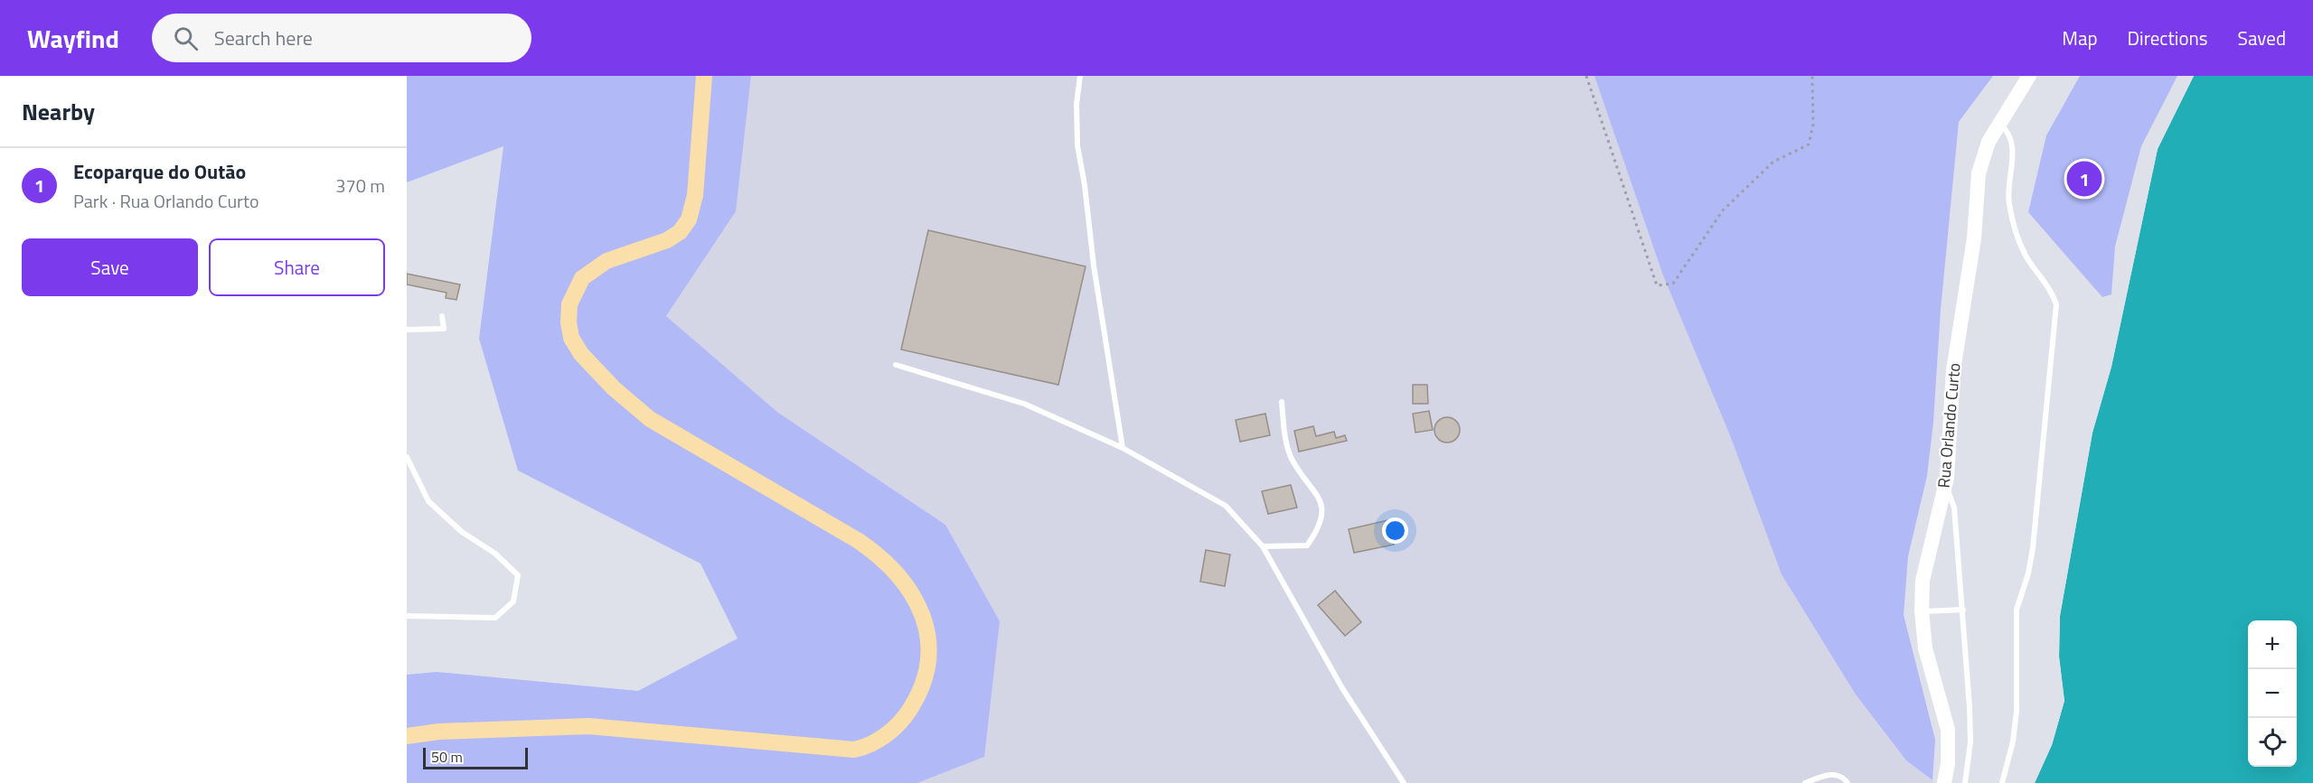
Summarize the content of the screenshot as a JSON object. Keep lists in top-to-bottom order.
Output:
{
  "streets": {
    "main road": ["Rua Orlando Curto"]
  },
  "scale_bar": "50 m",
  "page": {
    "header": "Wayfind",
    "search": "Search here",
    "nav": ["Map", "Directions", "Saved"],
    "heading": "Nearby",
    "list": [
      {
        "mark": "1",
        "name": "Ecoparque do Outão",
        "note": "Park · Rua Orlando Curto",
        "value": "370 m"
      }
    ],
    "pins": "1",
    "buttons": ["Save", "Share"],
    "map_buttons": ["+", "−"],
    "scale": "50 m"
  }
}
